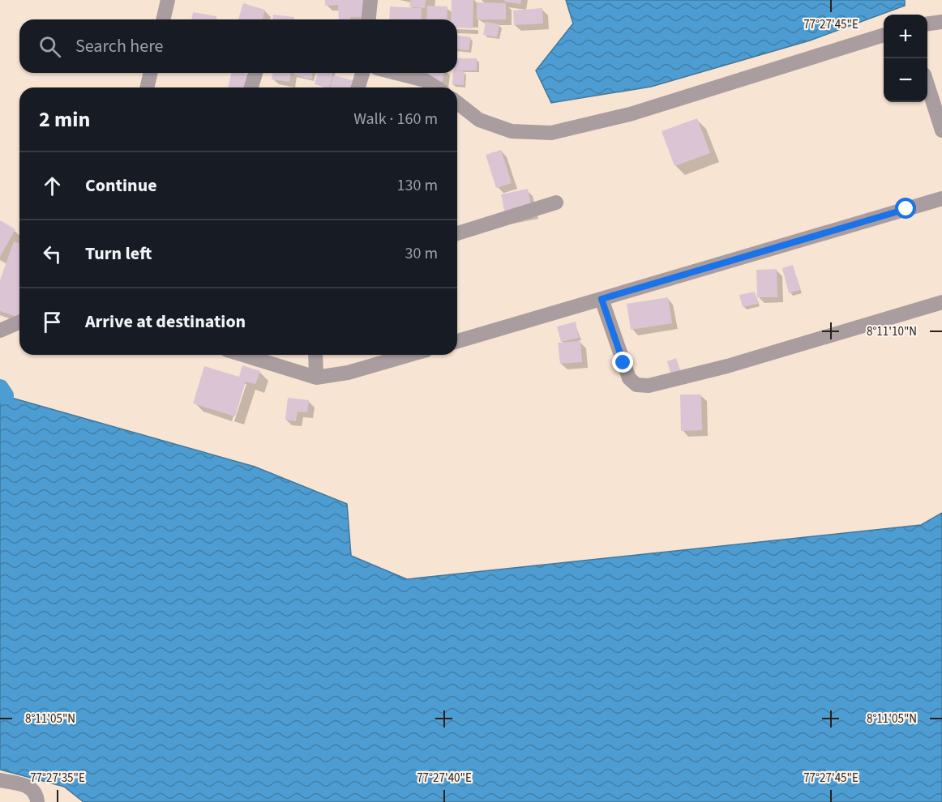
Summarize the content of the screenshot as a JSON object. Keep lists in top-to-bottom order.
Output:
{
  "page": {
    "map_buttons": ["+", "−"],
    "search": "Search here",
    "heading": ["2 min", "Walk · 160 m"],
    "list": [
      ["Continue", "130 m"],
      ["Turn left", "30 m"],
      "Arrive at destination"
    ]
  },
  "coordinates": [
    "77°27'45\"E",
    "8°11'10\"N",
    "8°11'05\"N",
    "77°27'35\"E",
    "77°27'40\"E"
  ]
}
